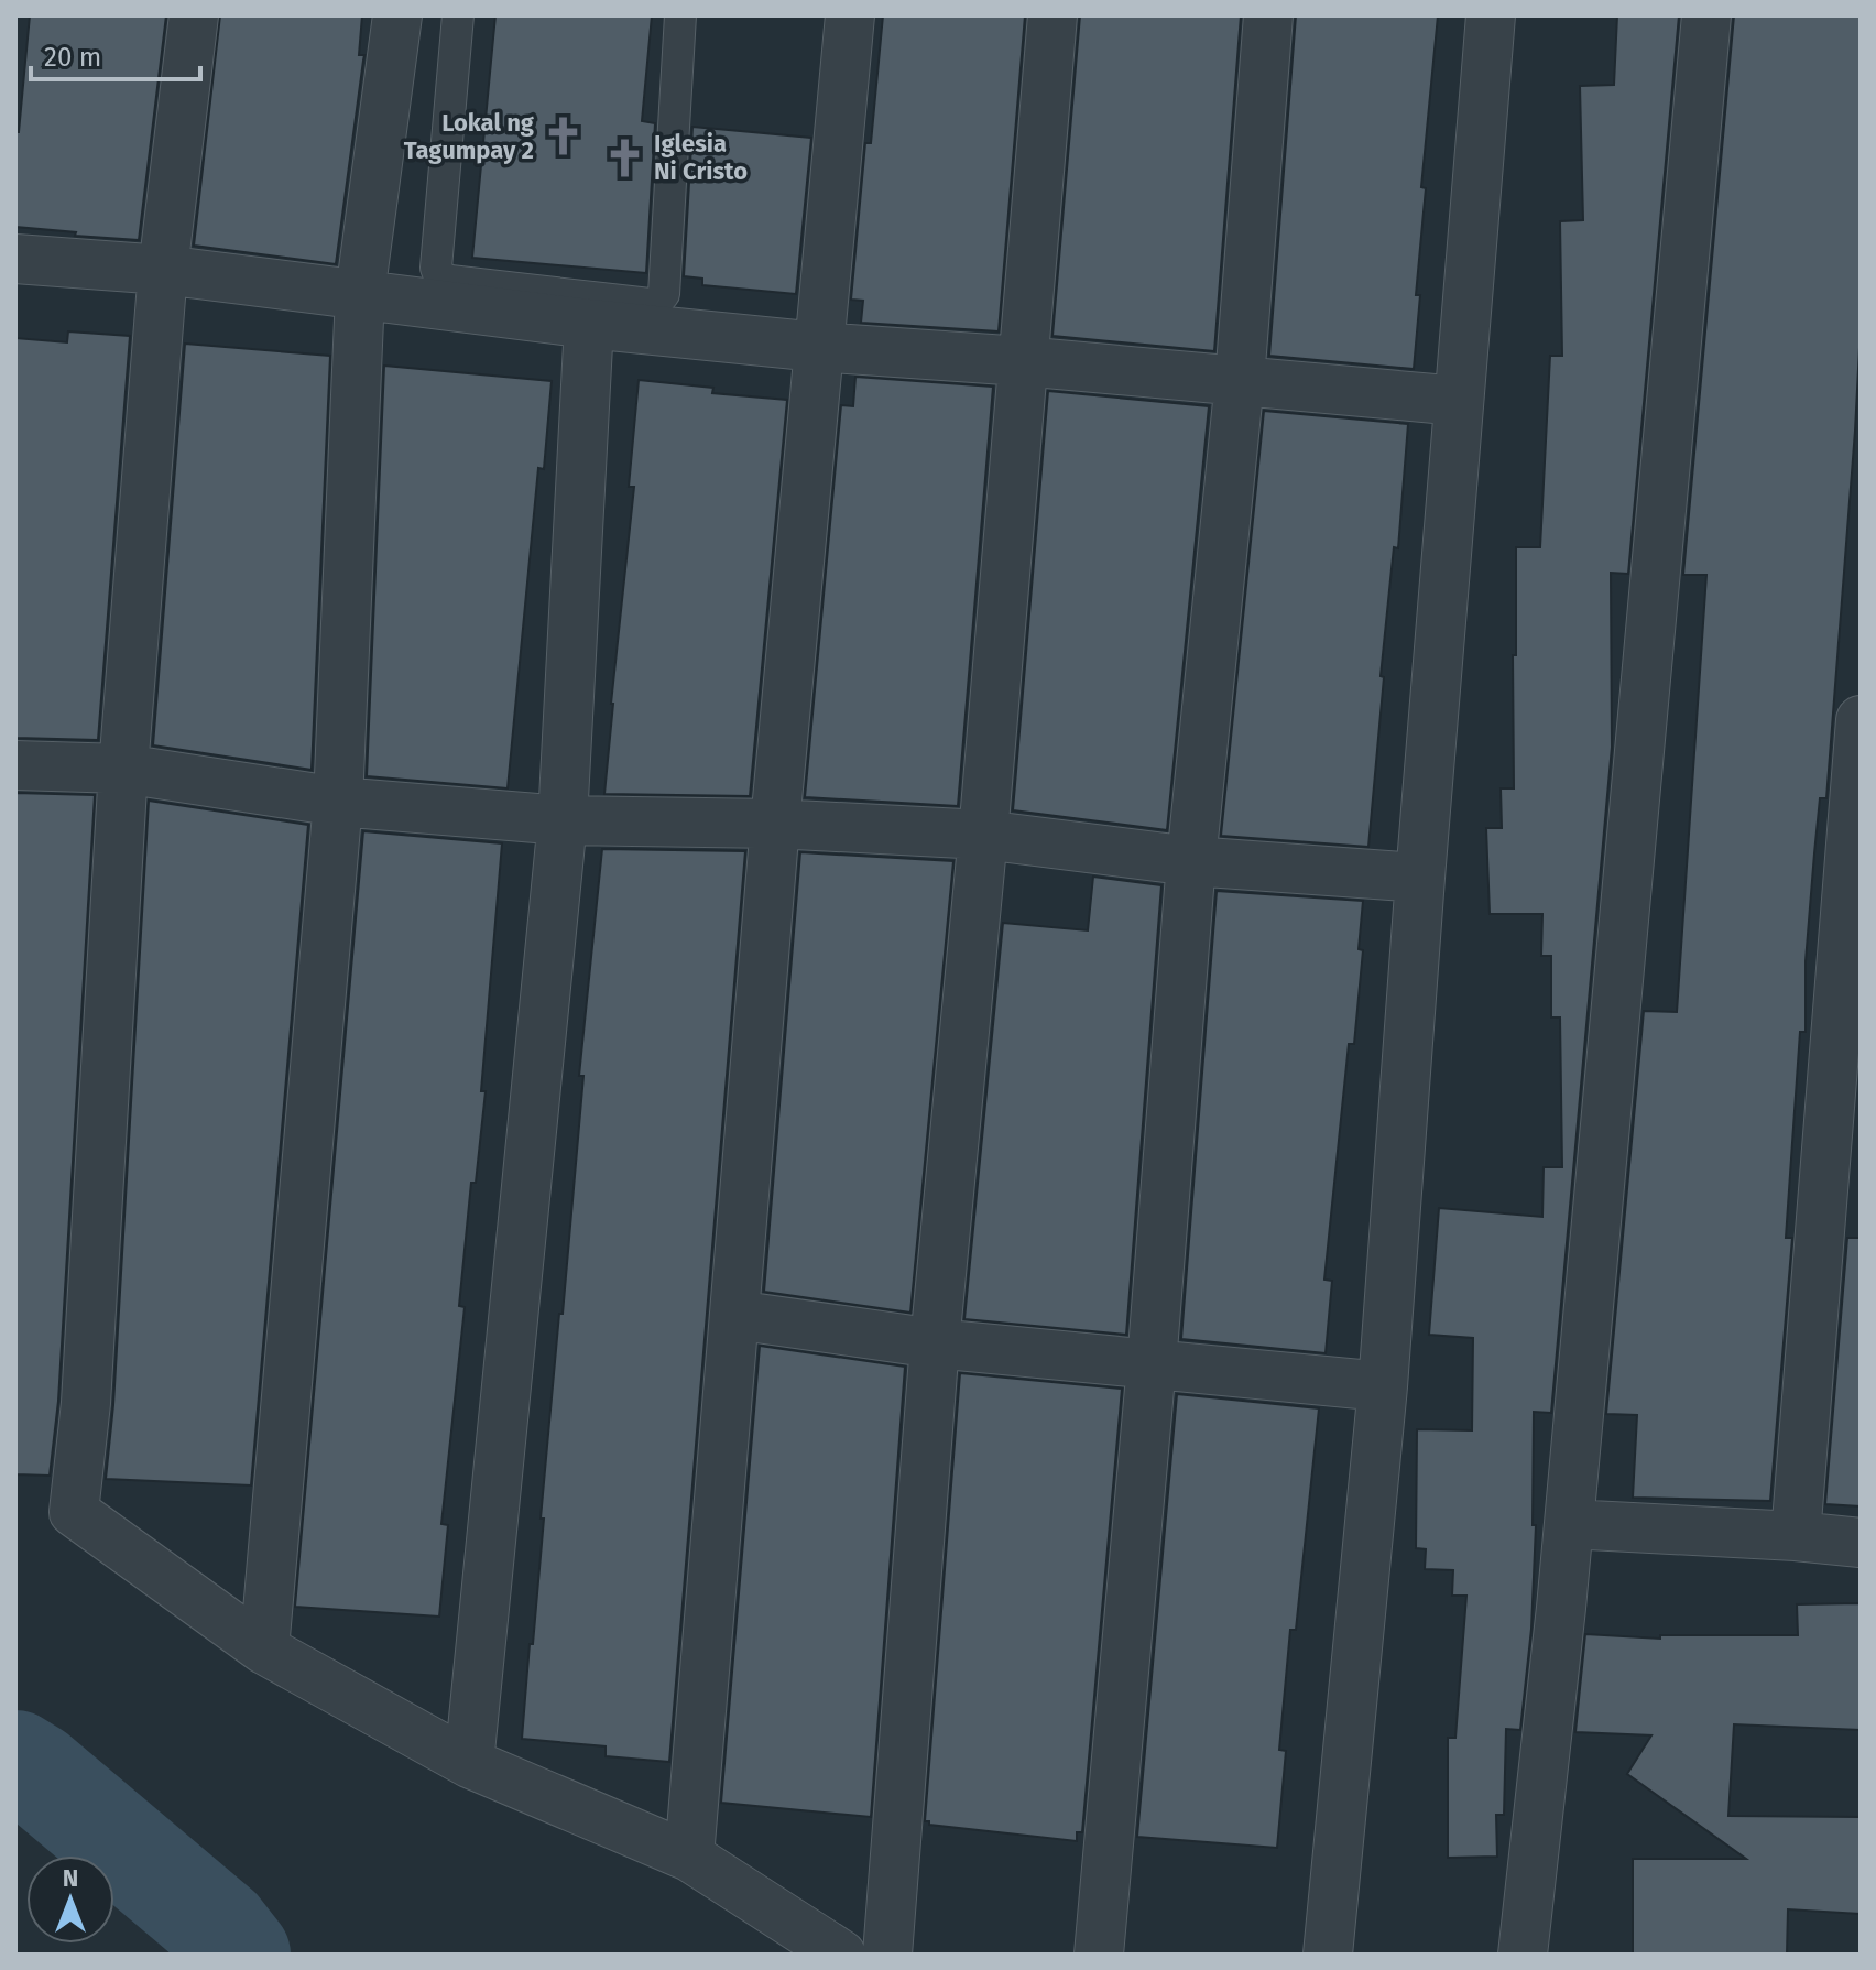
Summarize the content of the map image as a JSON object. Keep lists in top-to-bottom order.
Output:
{
  "places": {
    "church": ["Lokal ng Tagumpay 2", "Iglesia Ni Cristo"]
  },
  "scale_bar": "20 m",
  "north": "top"
}
